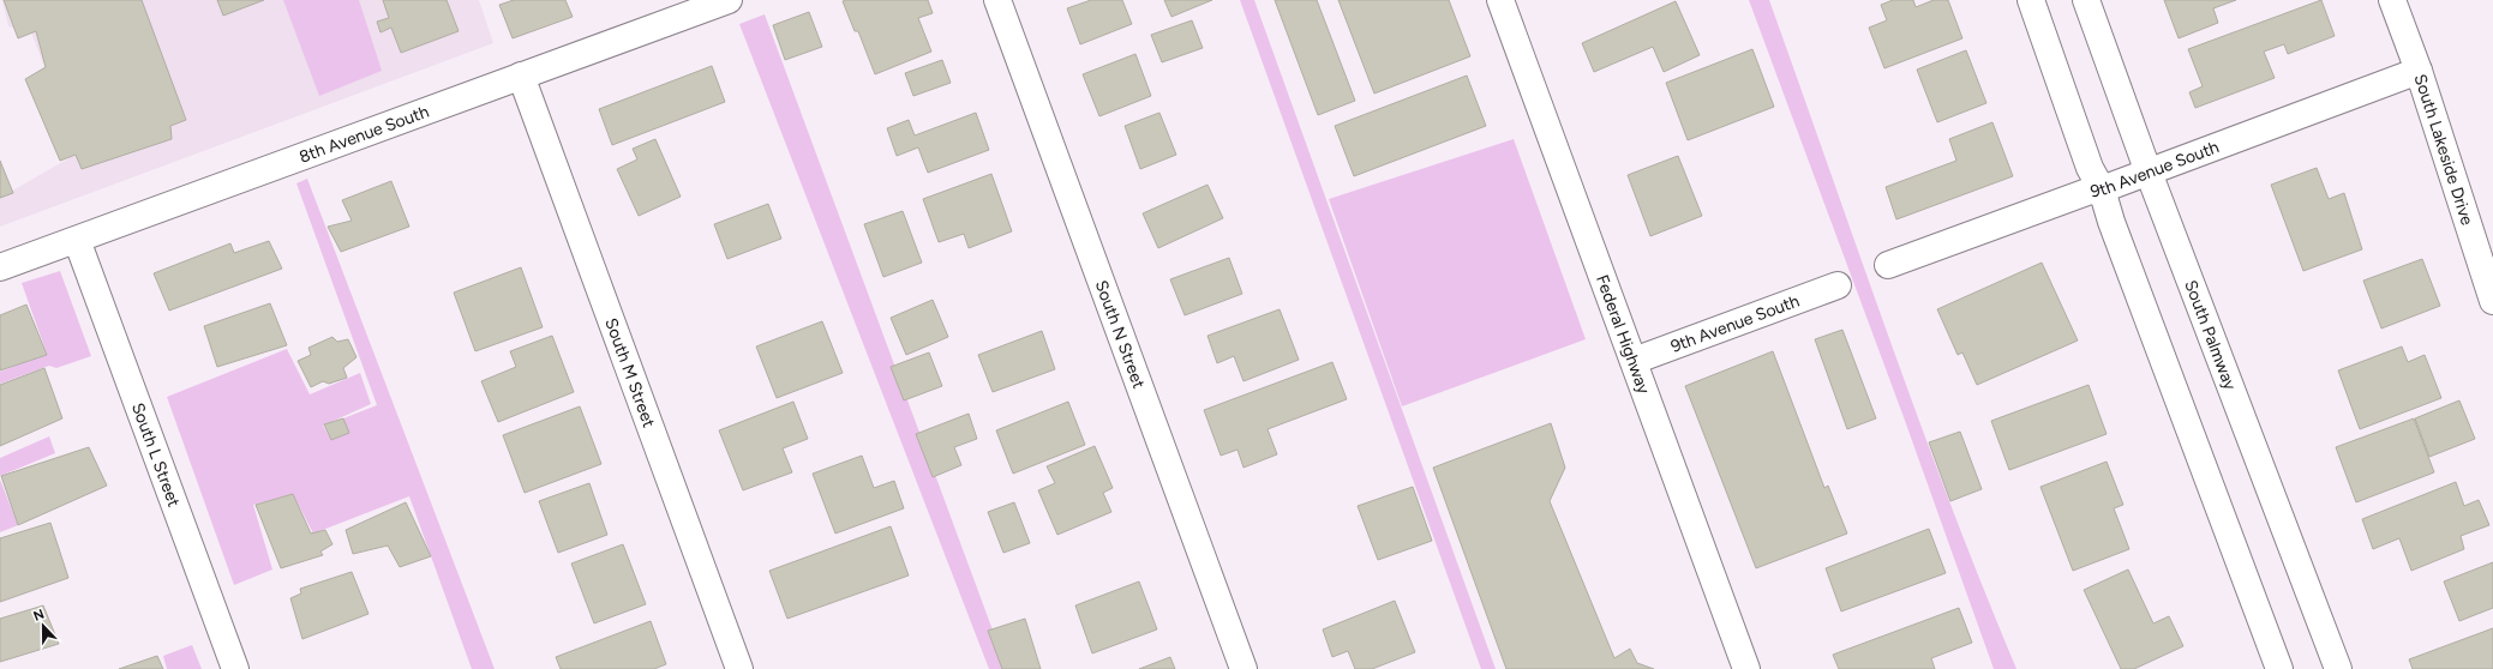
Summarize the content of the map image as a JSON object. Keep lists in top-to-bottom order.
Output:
{
  "streets": {
    "street": [
      "8th Avenue South",
      "South Lakeside Drive",
      "9th Avenue South",
      "South N Street",
      "Federal Highway",
      "South Palmway",
      "South M Street",
      "South L Street"
    ]
  },
  "crossings": [
    ["8th Avenue South", "South M Street"],
    ["8th Avenue South", "South L Street"],
    ["South Lakeside Drive", "9th Avenue South"],
    ["9th Avenue South", "Federal Highway"],
    ["9th Avenue South", "South Palmway"]
  ],
  "north": "top"
}
